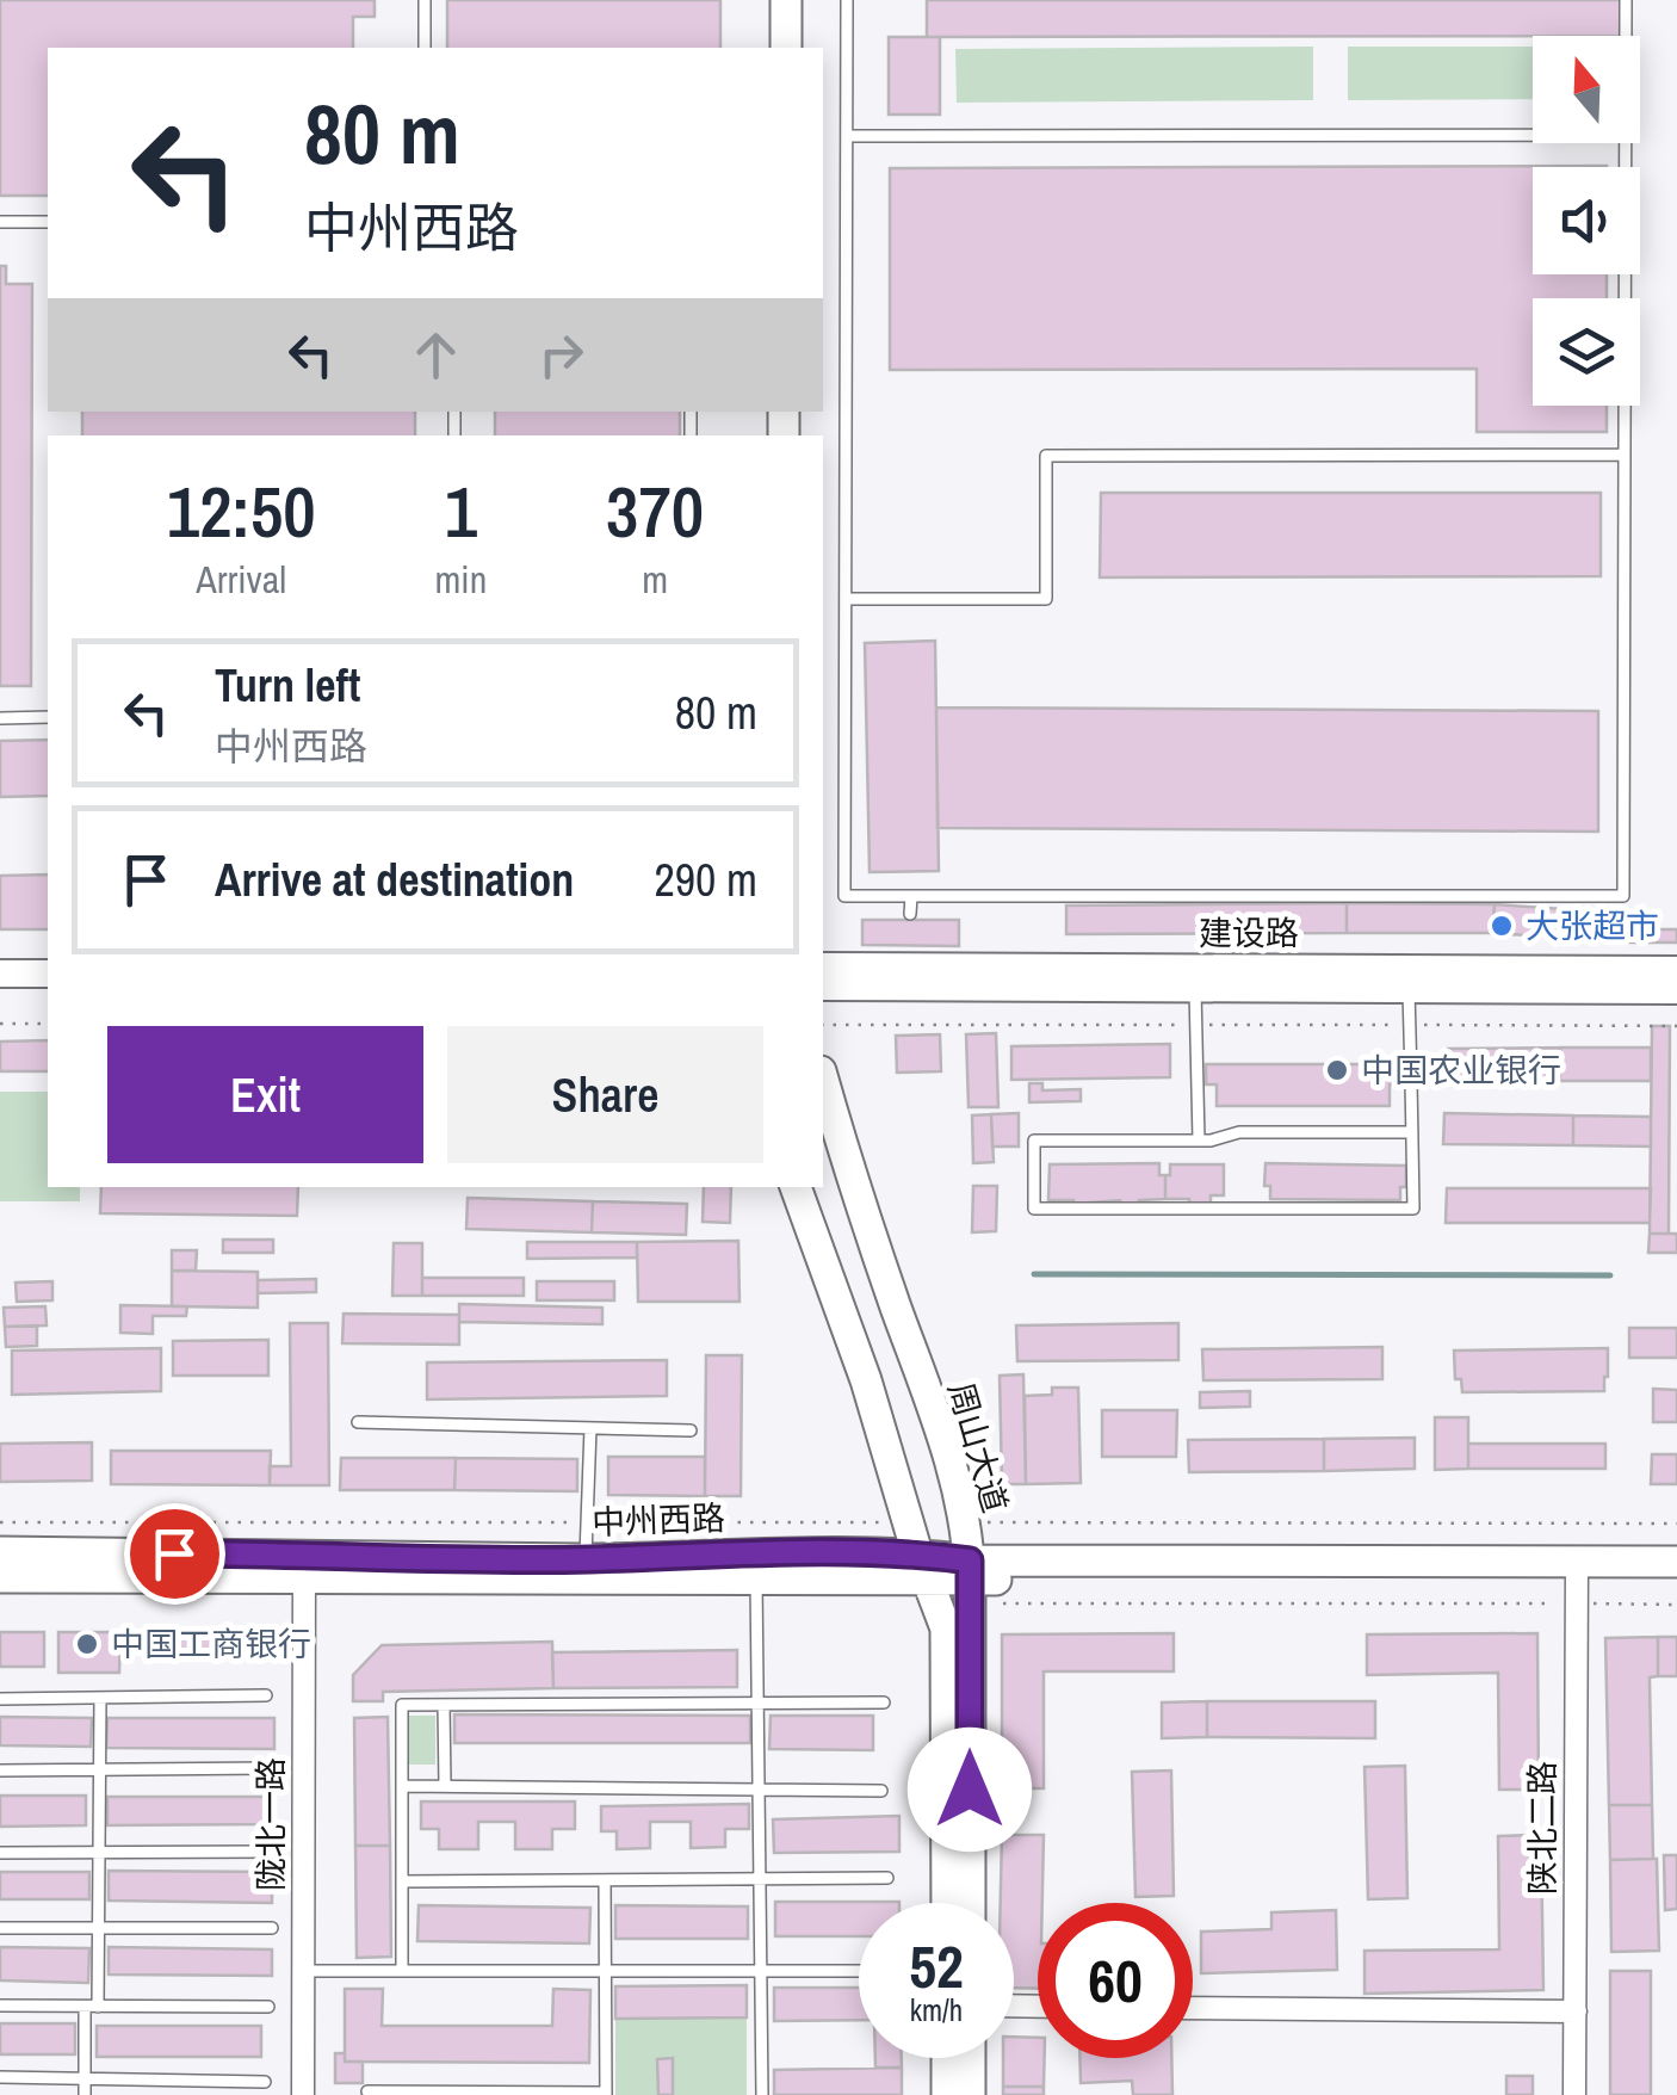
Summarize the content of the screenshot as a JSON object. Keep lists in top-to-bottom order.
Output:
{
  "streets": {
    "main road": ["周山大道", "中州西路"],
    "street": ["建设路", "陇北一路", "陕北二路"]
  },
  "crossings": [
    ["周山大道", "中州西路"],
    ["中州西路", "陇北一路"],
    ["中州西路", "陕北二路"]
  ],
  "places": ["大张超市", "中国农业银行", "中国工商银行"],
  "north": "top",
  "page": {
    "turn": ["80 m", "中州西路"],
    "eta": [
      "12:50",
      "Arrival",
      "1",
      "min",
      "370",
      "m"
    ],
    "list": [
      {
        "name": "Turn left",
        "note": "中州西路",
        "value": "80 m"
      },
      {
        "name": "Arrive at destination",
        "value": "290 m"
      }
    ],
    "buttons": ["Exit", "Share"],
    "speed": "52 km/h",
    "limit": "60"
  }
}
